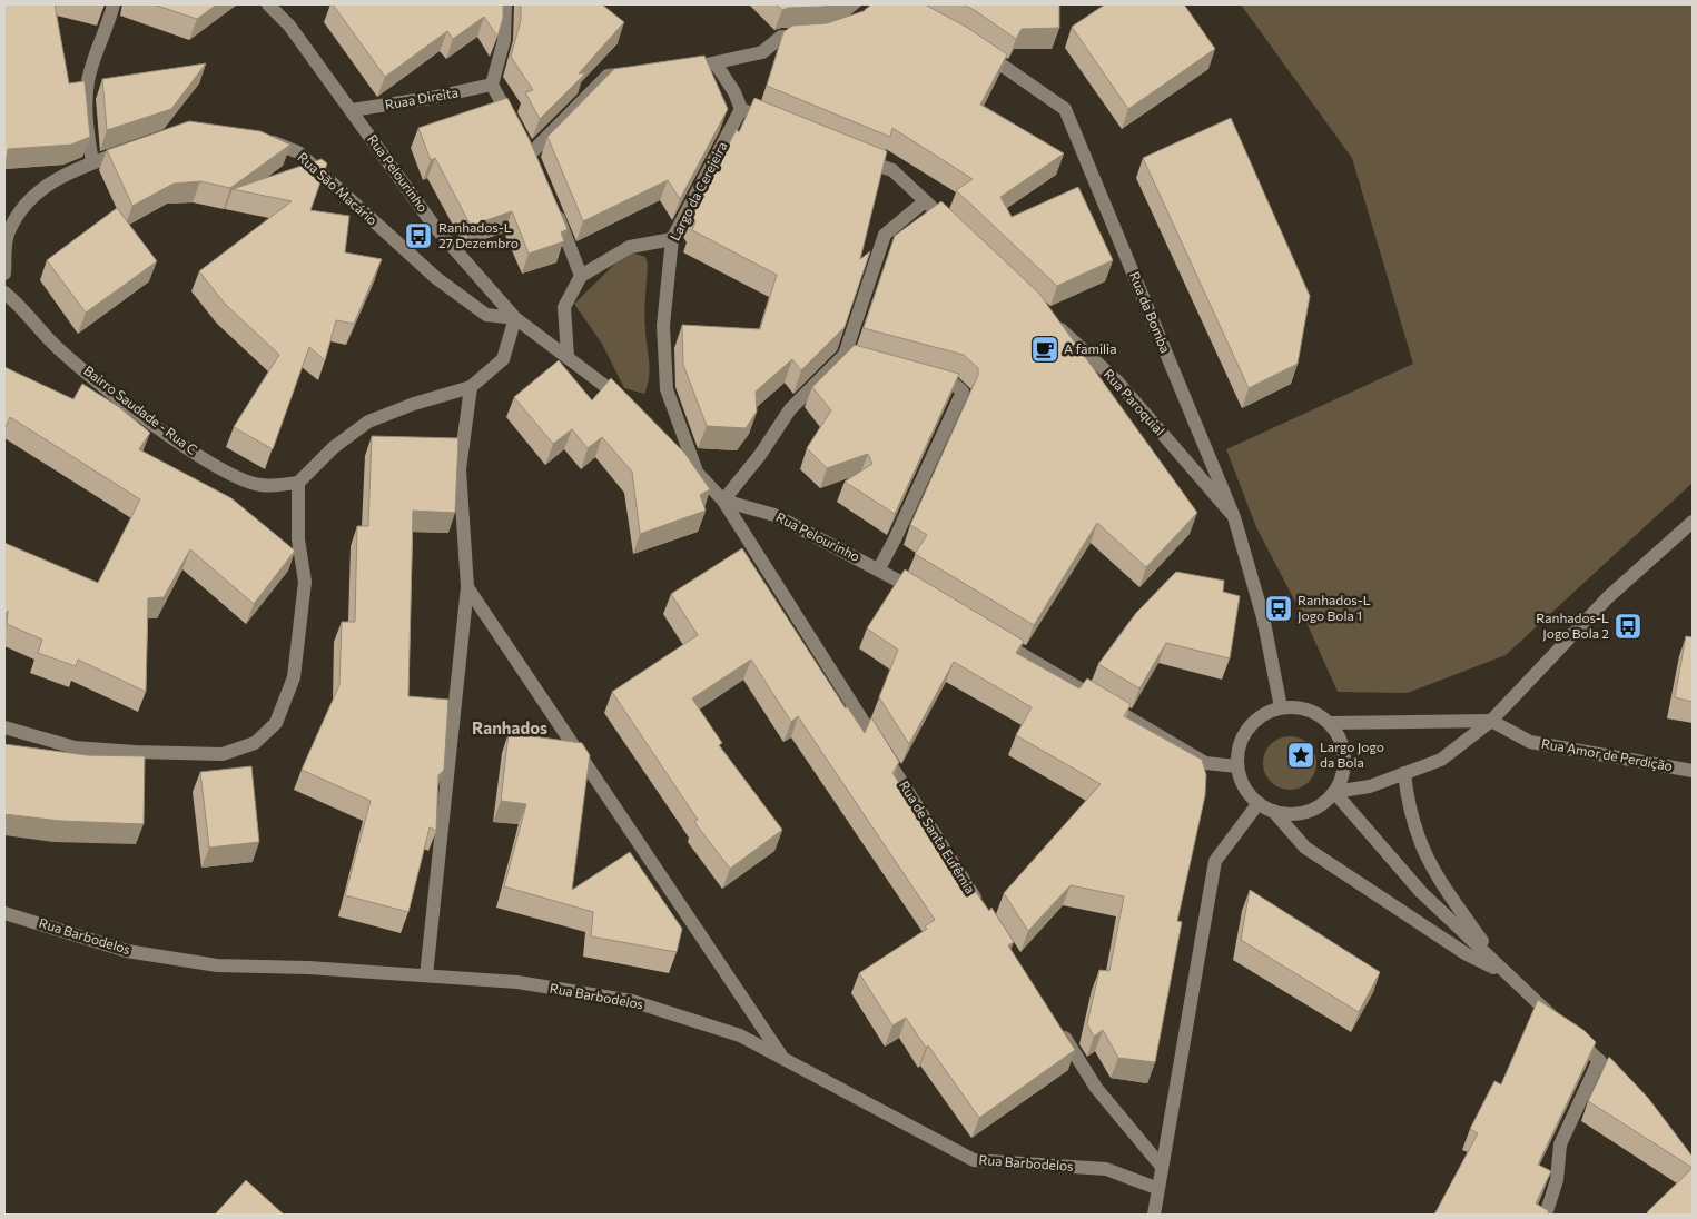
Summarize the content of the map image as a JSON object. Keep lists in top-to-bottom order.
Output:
{
  "streets": {
    "street": [
      "Ruaa Direita",
      "Rua Pelourinho",
      "Rua São Macário",
      "Largo da Cerejeira",
      "Rua da Bomba",
      "Rua Paroquial",
      "Bairro Saudade - Rua C",
      "Rua Amor de Perdição",
      "Rua de Santa Eufêmia",
      "Rua Barbodelos"
    ]
  },
  "crossings": [
    ["Ruaa Direita", "Rua Pelourinho"],
    ["Rua Pelourinho", "Rua São Macário"],
    ["Rua Pelourinho", "Rua de Santa Eufêmia"],
    ["Rua da Bomba", "Rua Paroquial"]
  ],
  "districts": ["Ranhados"],
  "places": {
    "bus stop": ["Ranhados-L 27 Dezembro", "Ranhados-L Jogo Bola 1", "Ranhados-L Jogo Bola 2"],
    "cafe": ["A familia"],
    "place": ["Largo Jogo da Bola"]
  }
}
